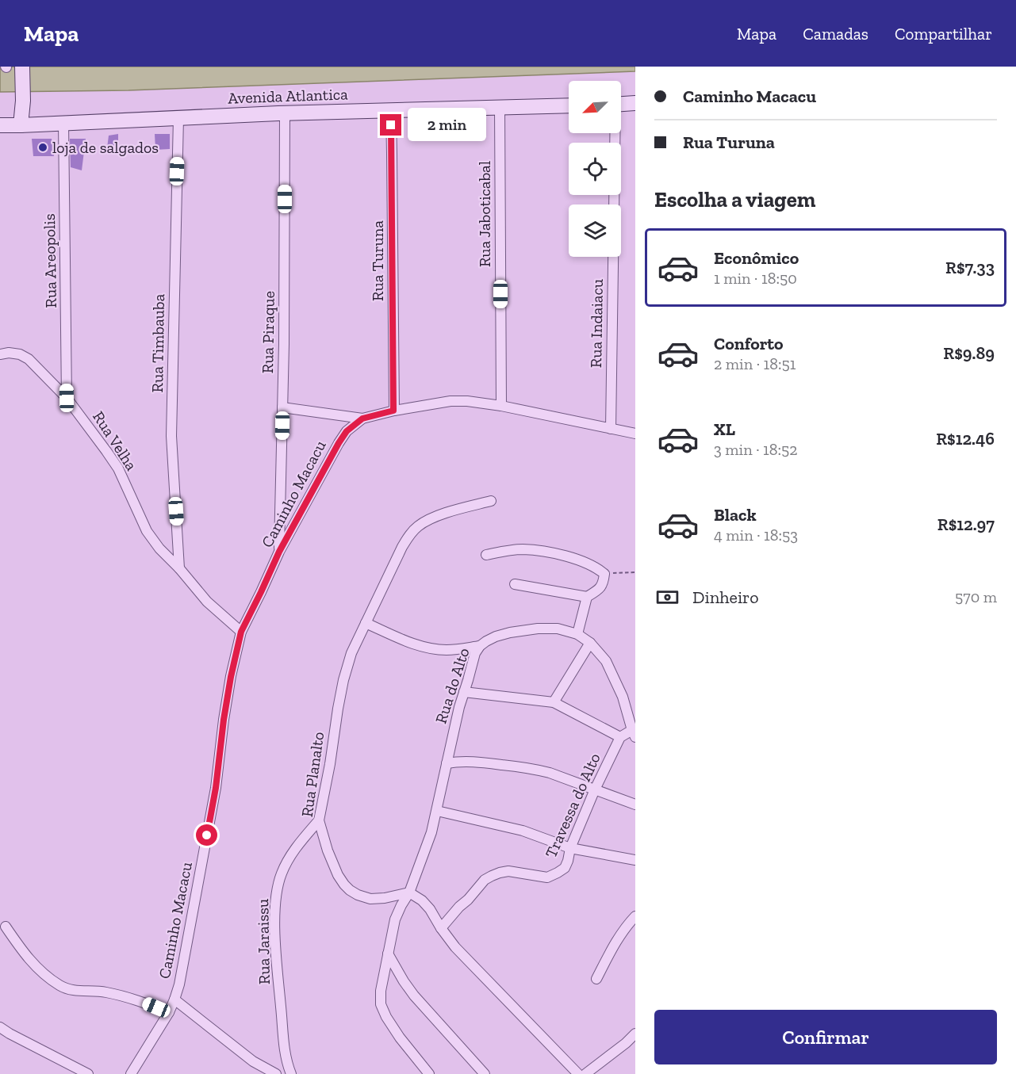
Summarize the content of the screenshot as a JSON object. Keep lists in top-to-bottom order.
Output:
{
  "streets": {
    "street": [
      "Avenida Atlantica",
      "Rua Jaboticabal",
      "Rua Areopolis",
      "Rua Turuna",
      "Rua Indaiacu",
      "Rua Piraque",
      "Rua Timbauba",
      "Rua Velha",
      "Caminho Macacu",
      "Rua do Alto",
      "Rua Planalto",
      "Travessa do Alto",
      "Rua Jaraissu"
    ]
  },
  "crossings": [
    ["Avenida Atlantica", "Rua Jaboticabal"],
    ["Avenida Atlantica", "Rua Areopolis"],
    ["Avenida Atlantica", "Rua Turuna"],
    ["Avenida Atlantica", "Rua Piraque"],
    ["Avenida Atlantica", "Rua Timbauba"],
    ["Rua Jaboticabal", "Caminho Macacu"],
    ["Rua Areopolis", "Rua Velha"],
    ["Rua Turuna", "Caminho Macacu"],
    ["Rua Indaiacu", "Caminho Macacu"],
    ["Rua Piraque", "Caminho Macacu"],
    ["Rua Timbauba", "Rua Velha"],
    ["Rua Velha", "Caminho Macacu"],
    ["Rua do Alto", "Rua Planalto"],
    ["Rua Planalto", "Rua Jaraissu"]
  ],
  "places": ["loja de salgados"],
  "north": "bottom left",
  "page": {
    "header": "Mapa",
    "nav": ["Mapa", "Camadas", "Compartilhar"],
    "banner": ["Caminho Macacu", "Rua Turuna"],
    "bubble": "2 min",
    "heading": "Escolha a viagem",
    "list": [
      {
        "name": "Econômico",
        "note": "1 min · 18:50",
        "value": "R$7.33"
      },
      {
        "name": "Conforto",
        "note": "2 min · 18:51",
        "value": "R$9.89"
      },
      {
        "name": "XL",
        "note": "3 min · 18:52",
        "value": "R$12.46"
      },
      {
        "name": "Black",
        "note": "4 min · 18:53",
        "value": "R$12.97"
      }
    ],
    "pay": ["Dinheiro", "570 m"],
    "buttons": "Confirmar"
  }
}
